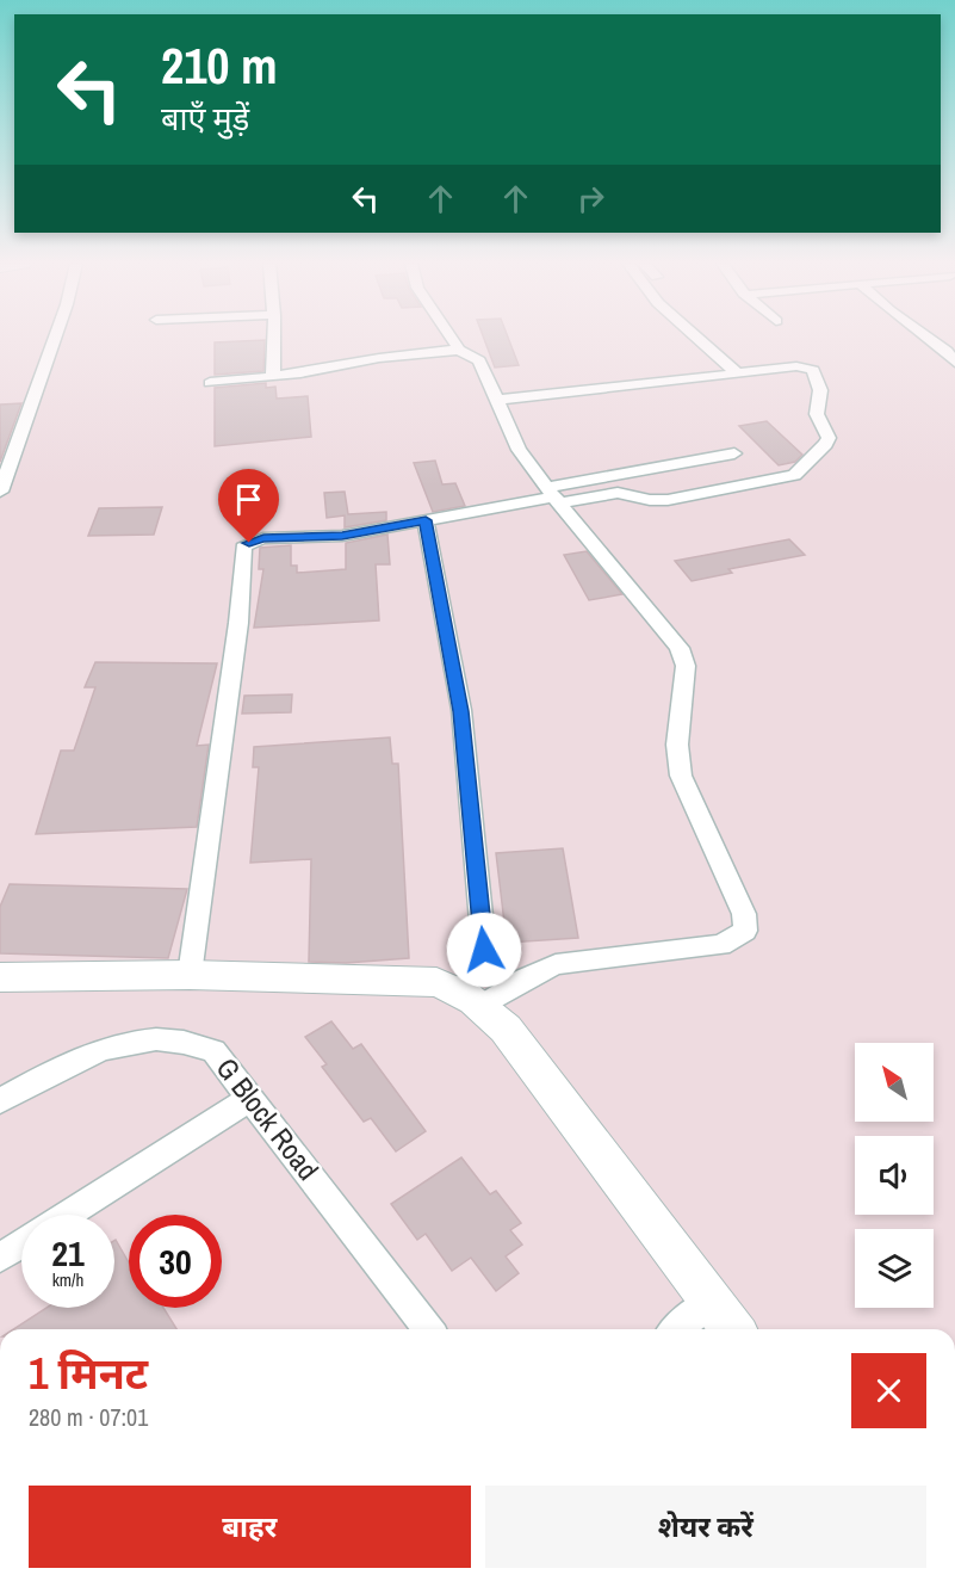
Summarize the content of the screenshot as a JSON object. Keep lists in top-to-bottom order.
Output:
{
  "streets": {
    "street": ["G Block Road"]
  },
  "north": "top left",
  "page": {
    "turn": ["210 m", "बाएँ मुड़ें"],
    "speed": "21 km/h",
    "limit": "30",
    "heading": ["1 मिनट", "280 m · 07:01"],
    "buttons": ["बाहर", "शेयर करें"]
  }
}
